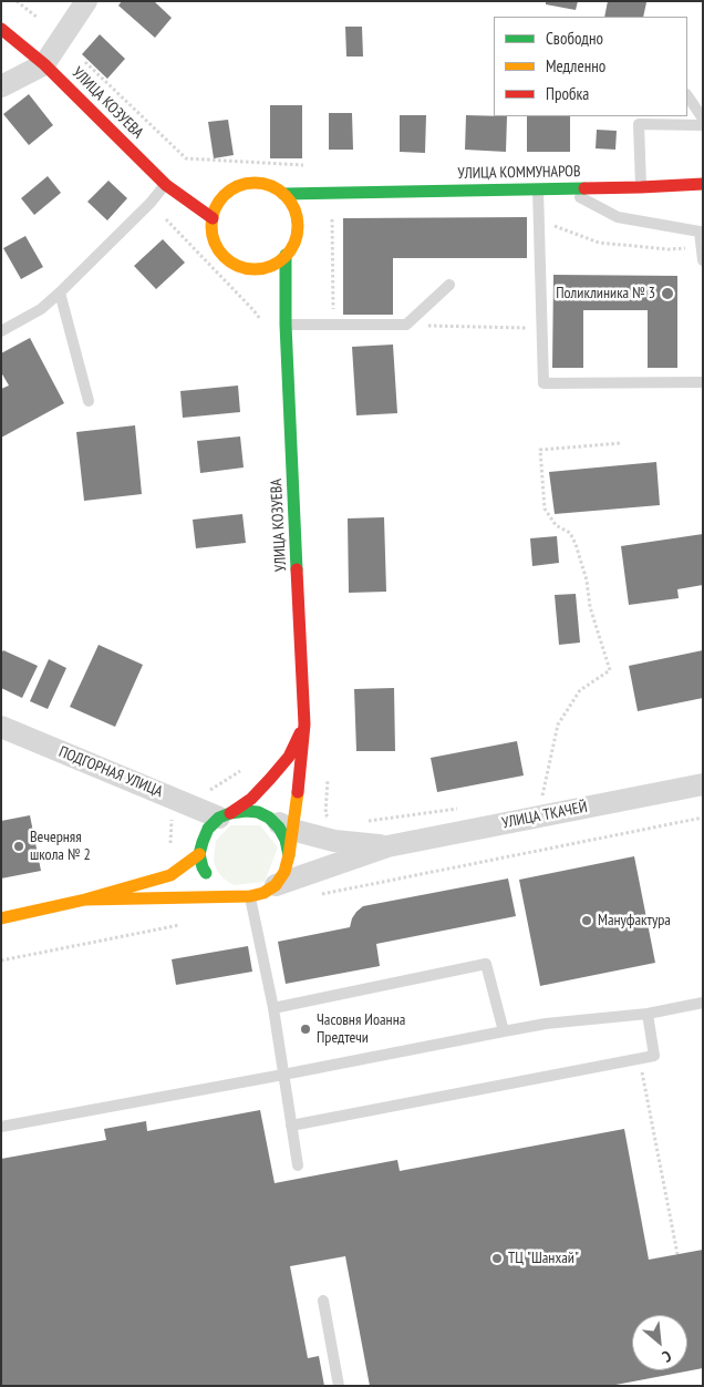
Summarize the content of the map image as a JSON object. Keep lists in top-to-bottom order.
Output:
{
  "streets": {
    "street": [
      "УЛИЦА КОЗУЕВА",
      "УЛИЦА КОММУНАРОВ",
      "ПОДГОРНАЯ УЛИЦА",
      "УЛИЦА ТКАЧЕЙ"
    ]
  },
  "crossings": [
    ["УЛИЦА КОЗУЕВА", "УЛИЦА КОММУНАРОВ"],
    ["УЛИЦА КОЗУЕВА", "ПОДГОРНАЯ УЛИЦА"],
    ["УЛИЦА КОЗУЕВА", "УЛИЦА ТКАЧЕЙ"],
    ["ПОДГОРНАЯ УЛИЦА", "УЛИЦА ТКАЧЕЙ"]
  ],
  "places": [
    "Поликлиника № 3",
    "Вечерняя школа № 2",
    "Мануфактура",
    "Часовня Иоанна Предтечи",
    "ТЦ \"Шанхай\""
  ],
  "legend": ["Свободно", "Медленно", "Пробка"],
  "north": "bottom right"
}
